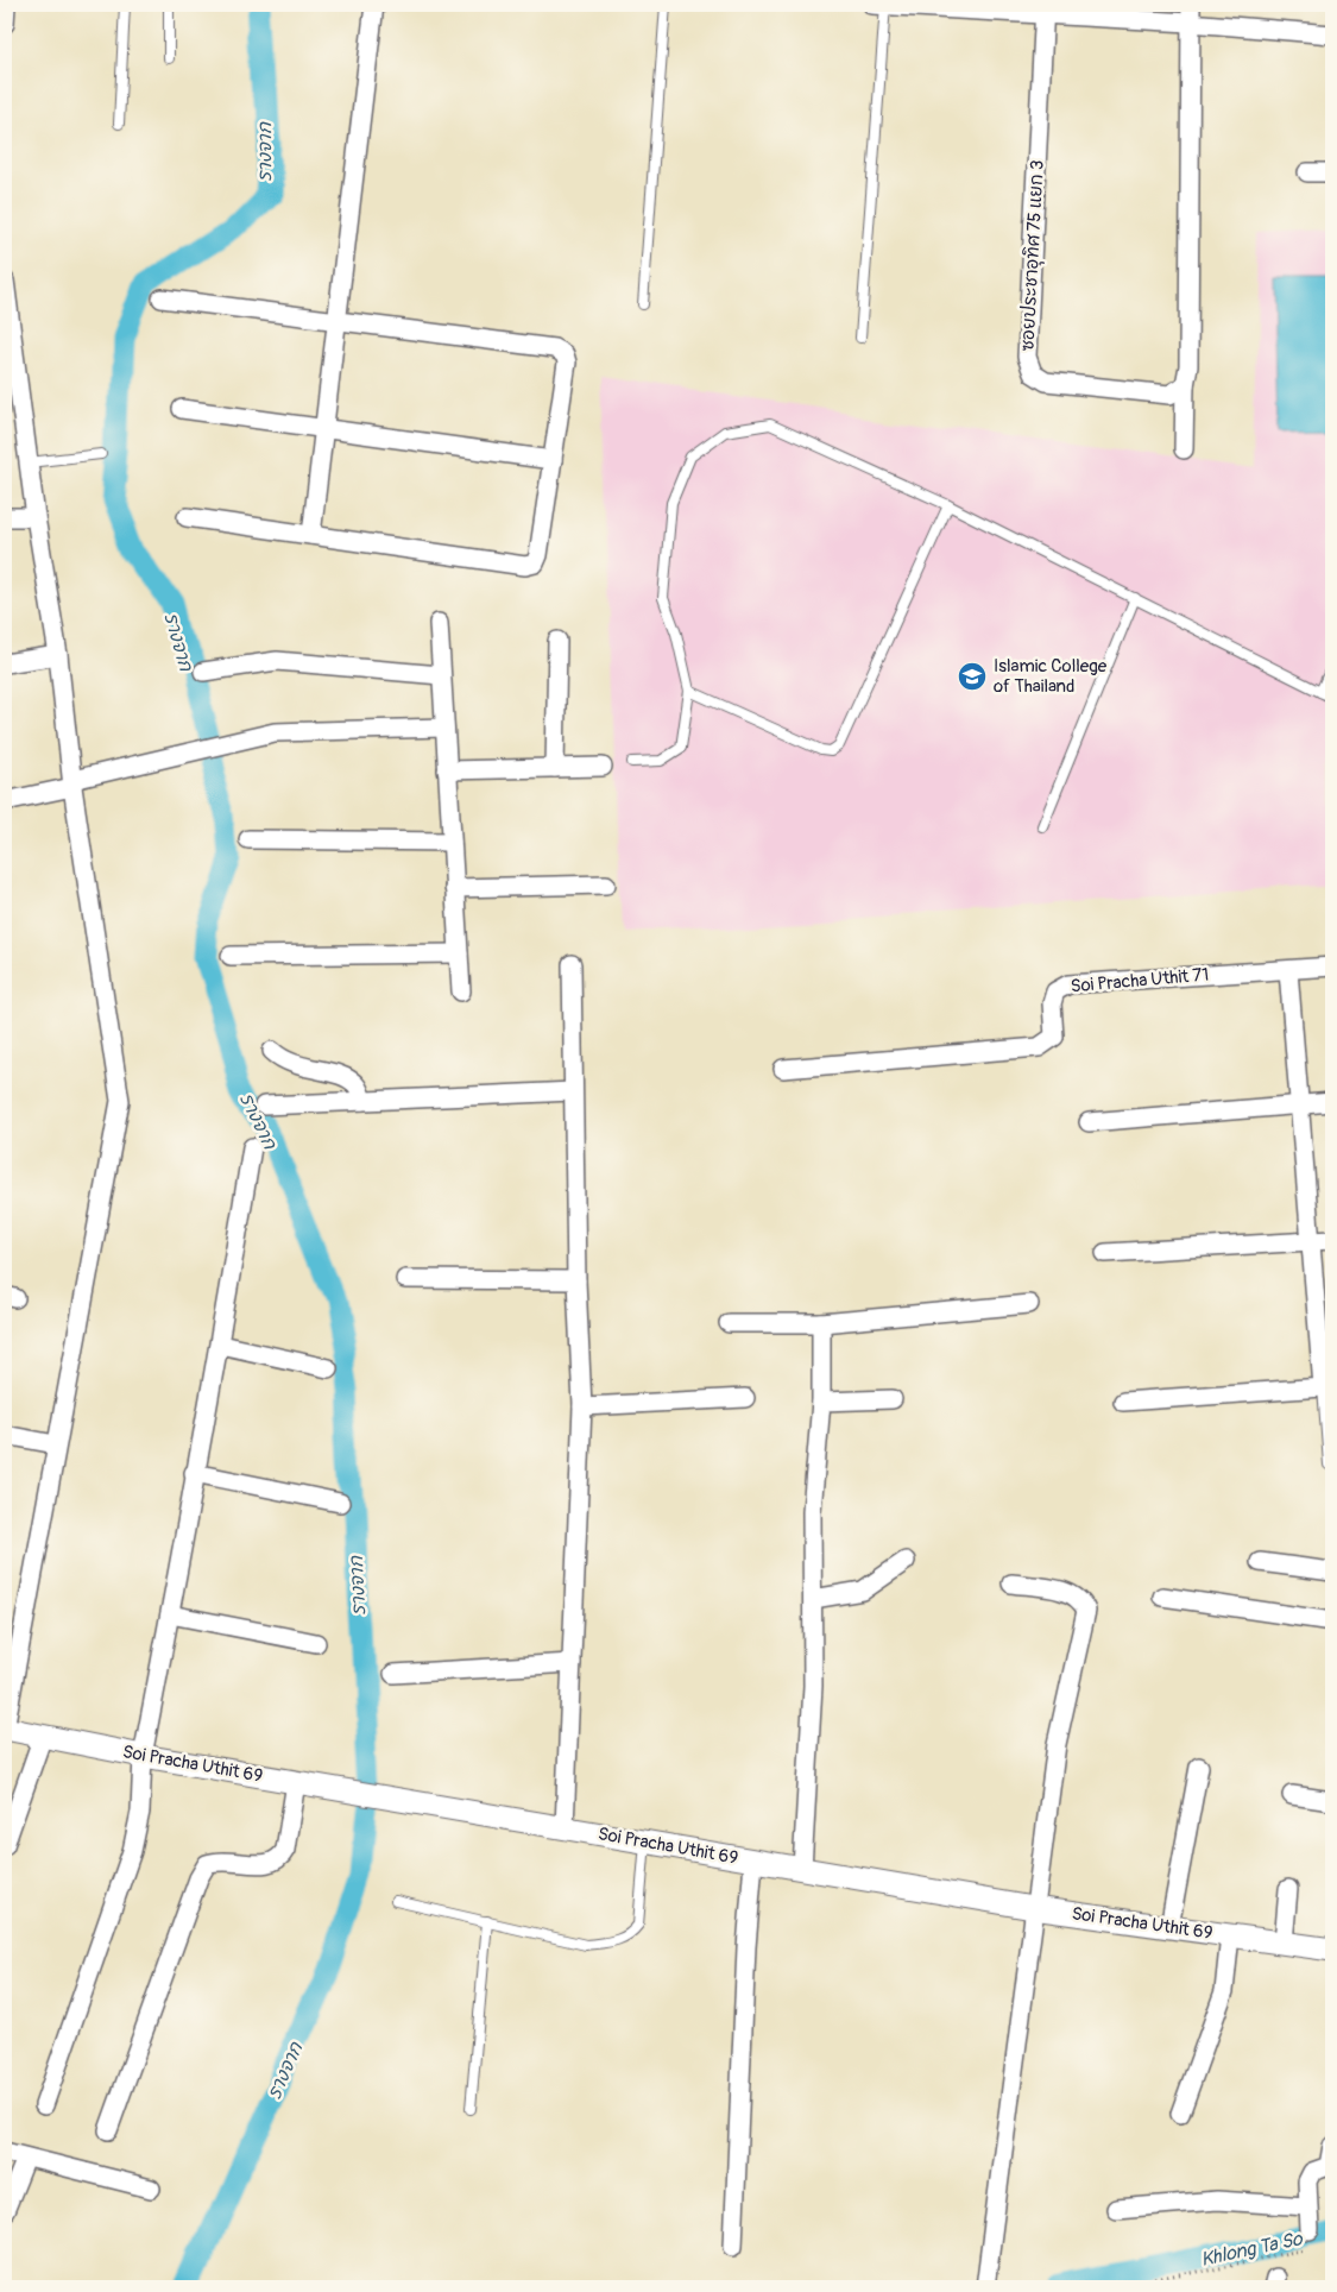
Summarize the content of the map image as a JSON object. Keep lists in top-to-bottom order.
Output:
{
  "streets": {
    "street": ["ซอยประชาอุทิศ 75 แยก 3", "Soi Pracha Uthit 71", "Soi Pracha Uthit 69"]
  },
  "water": ["รางจาก", "Khlong Ta So"],
  "places": {
    "school or university": ["Islamic College of Thailand"]
  }
}
